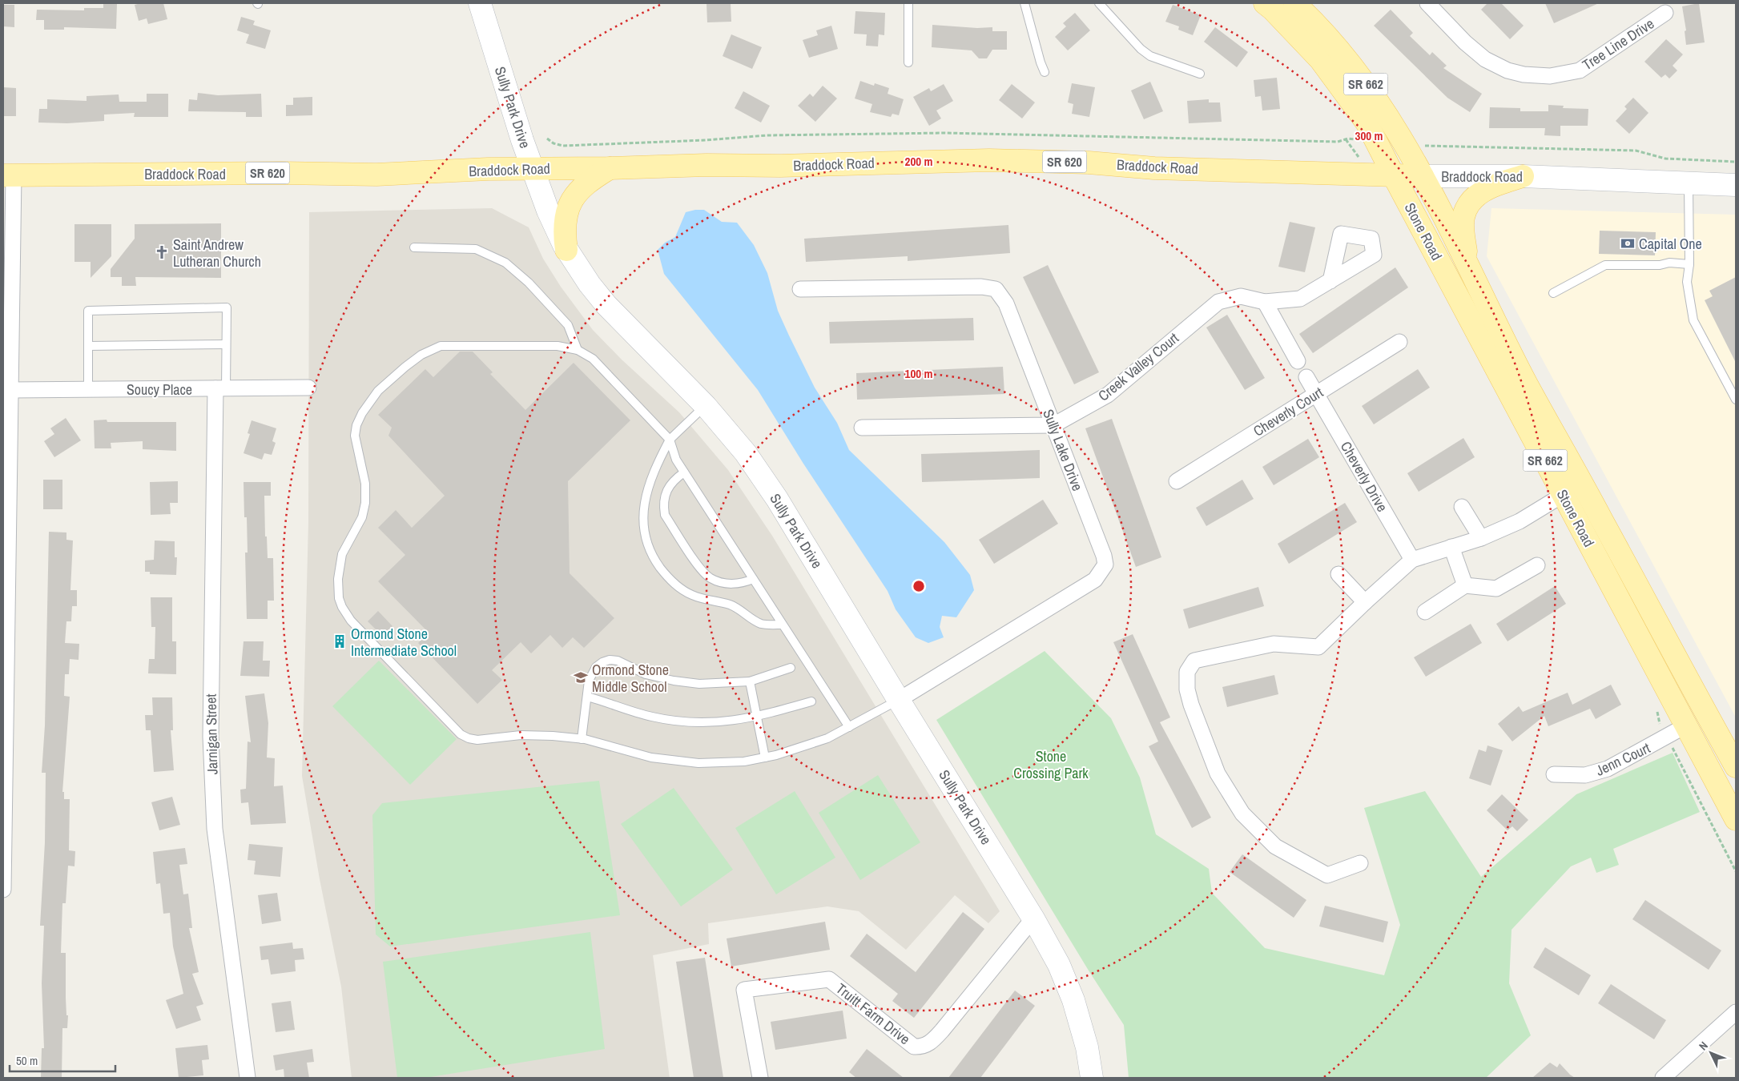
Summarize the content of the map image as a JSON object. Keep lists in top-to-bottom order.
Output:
{
  "streets": {
    "main road": [
      "SR 662",
      "SR 620",
      "Braddock Road",
      "Stone Road"
    ],
    "street": [
      "Tree Line Drive",
      "Sully Park Drive",
      "Creek Valley Court",
      "Soucy Place",
      "Cheverly Court",
      "Sully Lake Drive",
      "Cheverly Drive",
      "Jarnigan Street",
      "Jenn Court",
      "Truitt Farm Drive"
    ]
  },
  "crossings": [
    ["SR 662", "Braddock Road"],
    ["SR 662", "Stone Road"],
    ["Sully Park Drive", "Braddock Road"],
    ["Sully Park Drive", "Sully Lake Drive"],
    ["Sully Park Drive", "Truitt Farm Drive"],
    ["Braddock Road", "Stone Road"],
    ["Stone Road", "Jenn Court"],
    ["Creek Valley Court", "Sully Lake Drive"],
    ["Soucy Place", "Jarnigan Street"],
    ["Cheverly Court", "Cheverly Drive"]
  ],
  "parks": ["Stone Crossing Park"],
  "places": {
    "bank": ["Capital One"],
    "church": ["Saint Andrew Lutheran Church"],
    "building": ["Ormond Stone Intermediate School"],
    "school or university": ["Ormond Stone Middle School"]
  },
  "scale_bar": "50 m",
  "north": "top left",
  "rings": ["300 m", "200 m", "100 m"]
}
